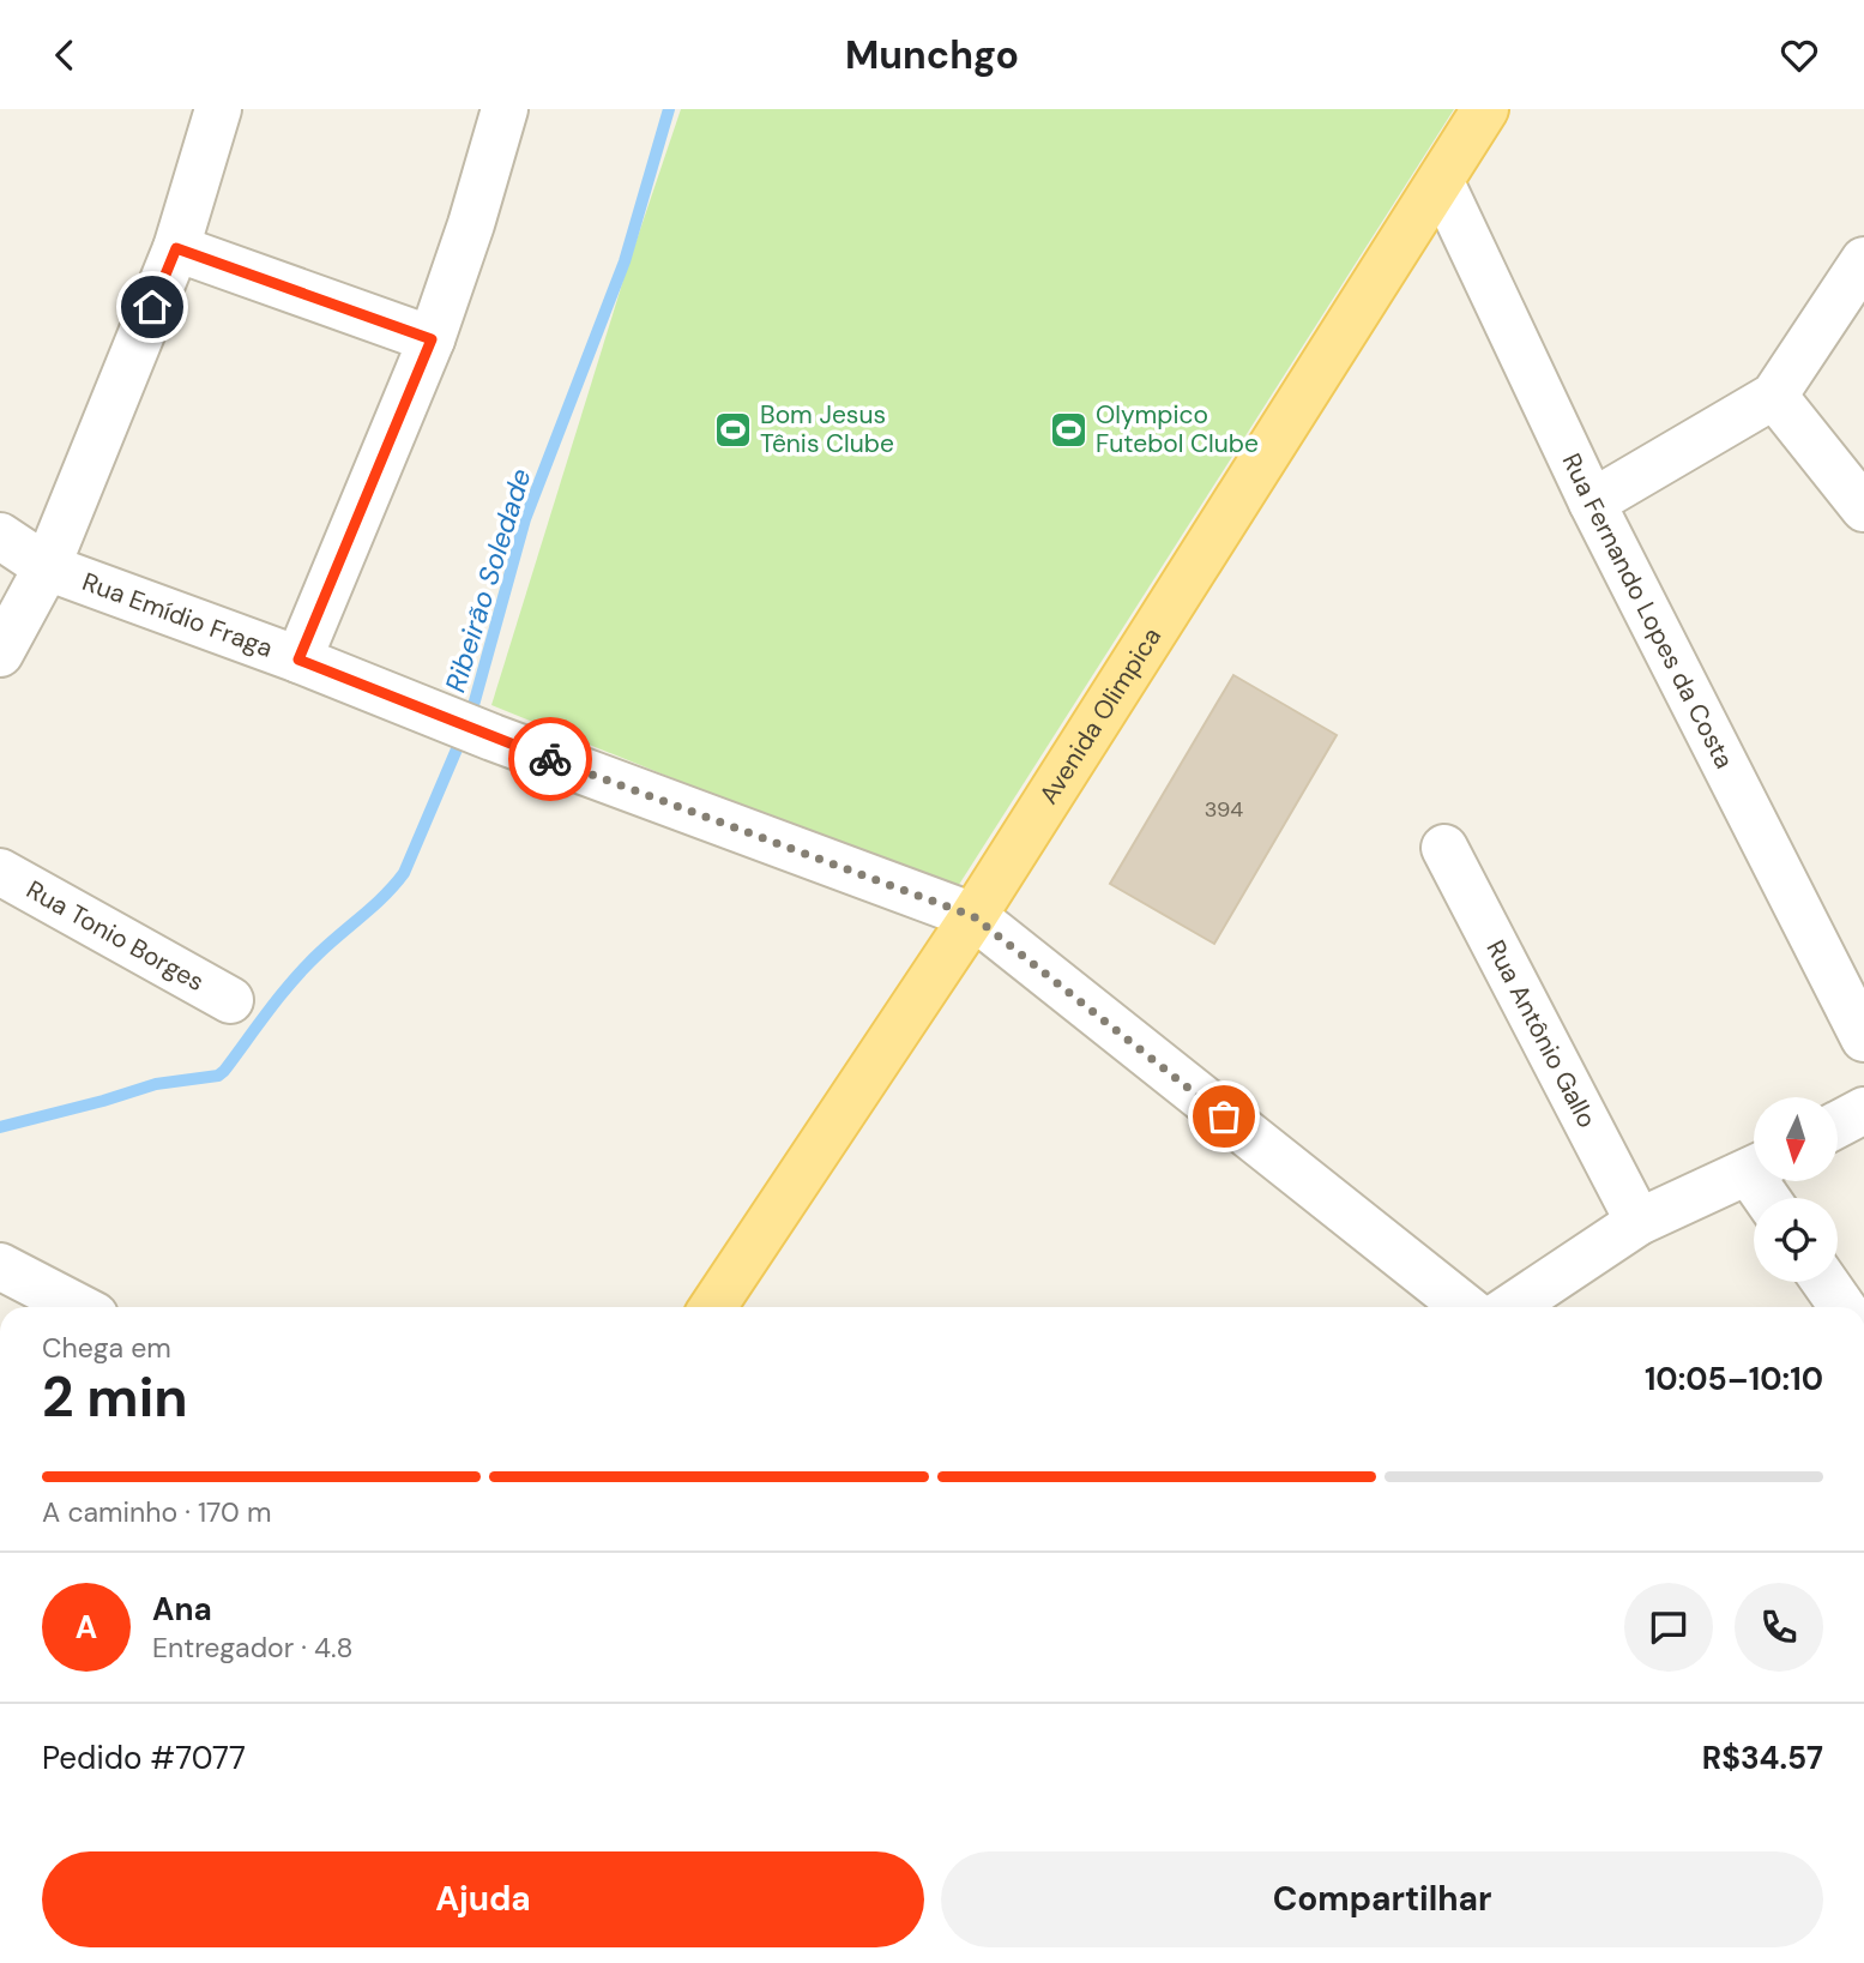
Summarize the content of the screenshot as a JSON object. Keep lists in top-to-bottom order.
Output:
{
  "streets": {
    "main road": ["Avenida Olimpica"],
    "street": [
      "Rua Fernando Lopes da Costa",
      "Rua Emídio Fraga",
      "Rua Tonio Borges",
      "Rua Antônio Gallo"
    ]
  },
  "crossings": [
    ["Rua Fernando Lopes da Costa", "Avenida Olimpica"],
    ["Rua Emídio Fraga", "Avenida Olimpica"]
  ],
  "water": ["Ribeirão Soledade"],
  "places": {
    "sports": ["Bom Jesus Tênis Clube", "Olympico Futebol Clube"]
  },
  "house_numbers": ["394"],
  "north": "bottom",
  "page": {
    "header": "Munchgo",
    "heading": ["2 min", "Chega em", "10:05–10:10"],
    "panel": [
      "Ana",
      "Entregador · 4.8",
      "Pedido #7077",
      "R$34.57"
    ],
    "bar": "A caminho · 170 m",
    "round": "A",
    "buttons": ["Ajuda", "Compartilhar"]
  }
}
